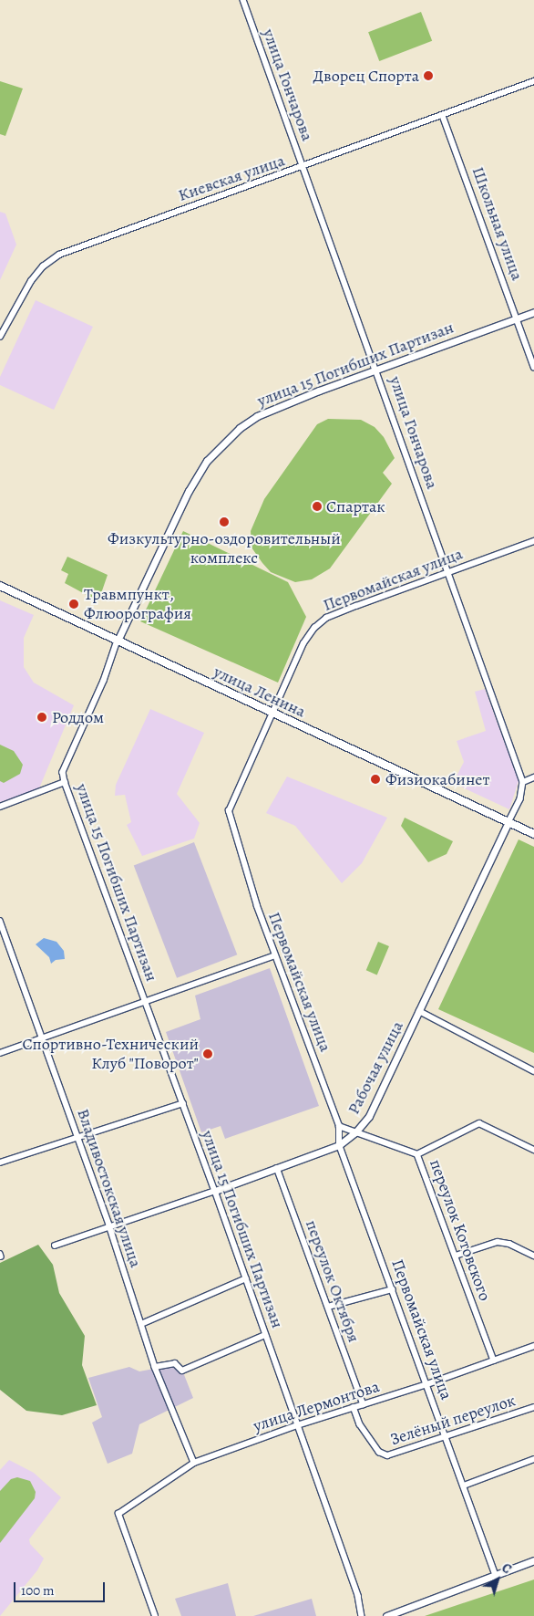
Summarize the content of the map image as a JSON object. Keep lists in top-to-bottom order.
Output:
{
  "streets": {
    "main road": ["улица Ленина"],
    "street": [
      "улица Гончарова",
      "Киевская улица",
      "Школьная улица",
      "улица 15 Погибших Партизан",
      "Первомайская улица",
      "Рабочая улица",
      "Владивостокская улица",
      "переулок Котовского",
      "переулок Октября",
      "улица Лермонтова",
      "Зелёный переулок"
    ]
  },
  "crossings": [
    ["улица Гончарова", "Киевская улица"],
    ["улица Гончарова", "улица 15 Погибших Партизан"],
    ["улица Гончарова", "Первомайская улица"],
    ["Киевская улица", "Школьная улица"],
    ["Школьная улица", "улица 15 Погибших Партизан"],
    ["улица 15 Погибших Партизан", "улица Ленина"],
    ["улица 15 Погибших Партизан", "Рабочая улица"],
    ["улица 15 Погибших Партизан", "улица Лермонтова"],
    ["Первомайская улица", "улица Ленина"],
    ["Первомайская улица", "Рабочая улица"],
    ["Первомайская улица", "улица Лермонтова"],
    ["Первомайская улица", "Зелёный переулок"],
    ["улица Ленина", "Рабочая улица"],
    ["Рабочая улица", "Владивостокская улица"],
    ["Рабочая улица", "переулок Октября"],
    ["Владивостокская улица", "улица Лермонтова"],
    ["переулок Котовского", "улица Лермонтова"],
    ["переулок Октября", "улица Лермонтова"],
    ["улица Лермонтова", "Зелёный переулок"]
  ],
  "places": [
    "Дворец Спорта",
    "Спартак",
    "Физкультурно-оздоровительный комплекс",
    "Травмпункт, Флюорография",
    "Роддом",
    "Физиокабинет",
    "Спортивно-Технический Клуб \"Поворот\""
  ],
  "scale_bar": "100 m",
  "north": "top right"
}
